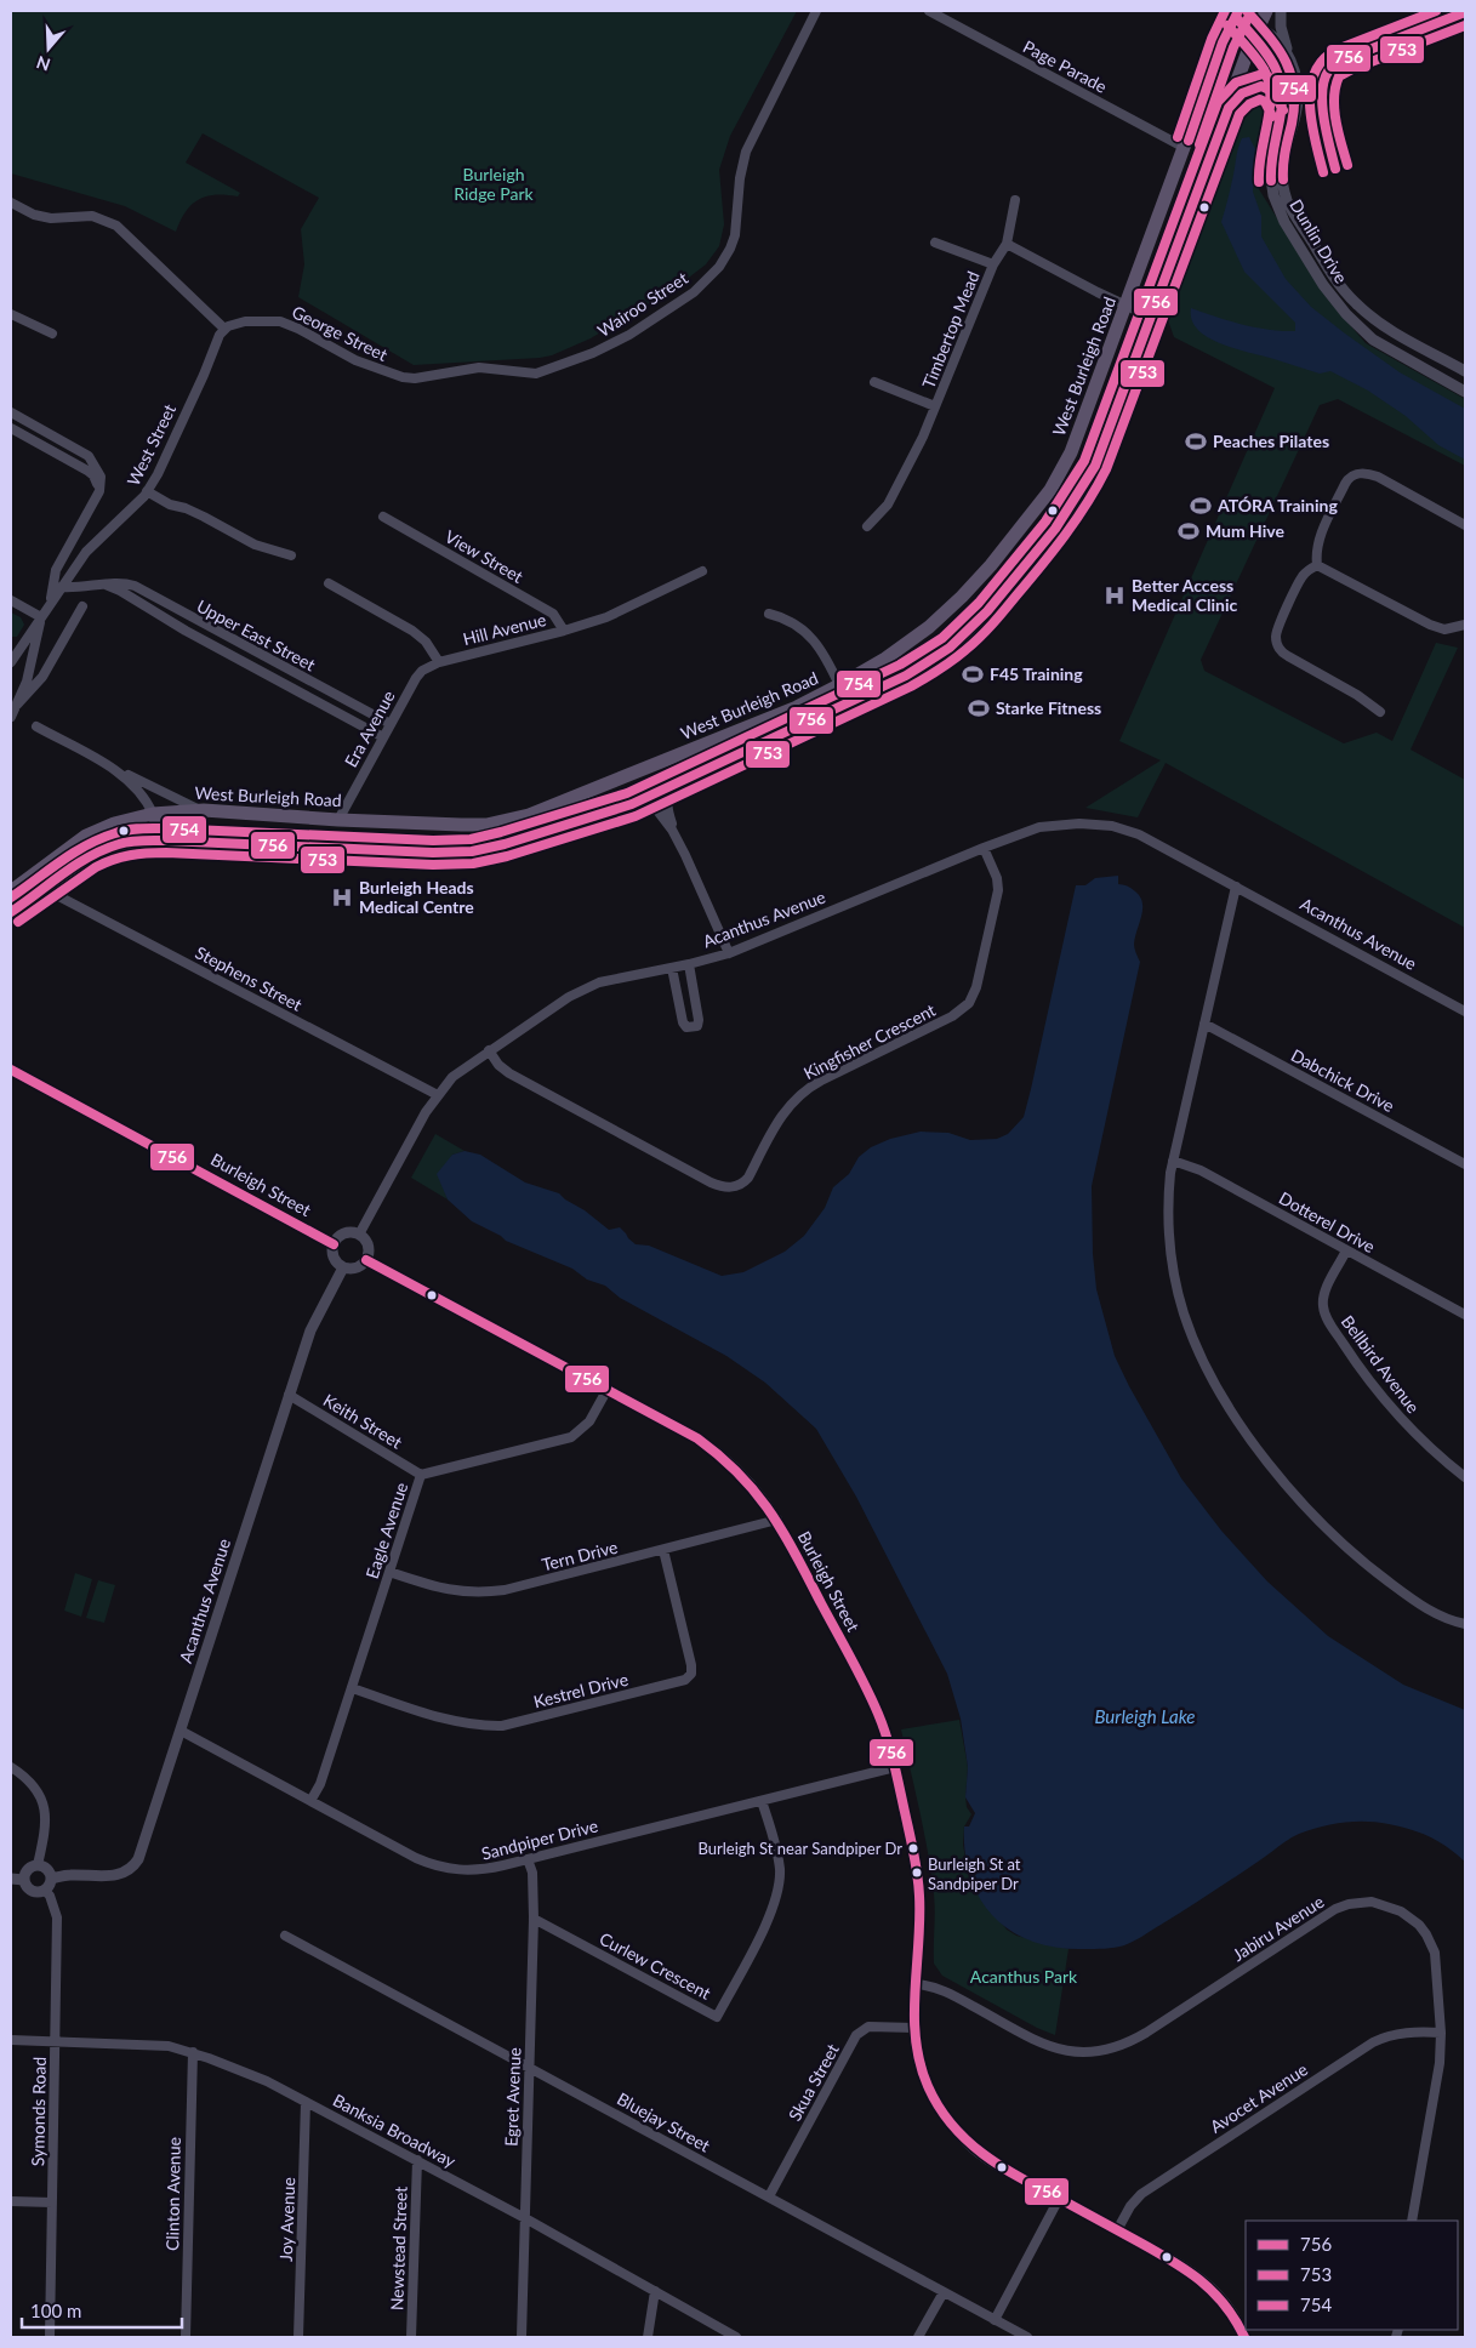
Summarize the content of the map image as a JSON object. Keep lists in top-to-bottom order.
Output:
{
  "streets": {
    "main road": ["West Burleigh Road"],
    "street": [
      "Page Parade",
      "Dunlin Drive",
      "Wairoo Street",
      "Timbertop Mead",
      "George Street",
      "West Street",
      "View Street",
      "Hill Avenue",
      "Upper East Street",
      "Era Avenue",
      "Acanthus Avenue",
      "Stephens Street",
      "Kingfisher Crescent",
      "Dabchick Drive",
      "Burleigh Street",
      "Dotterel Drive",
      "Bellbird Avenue",
      "Keith Street",
      "Eagle Avenue",
      "Tern Drive",
      "Kestrel Drive",
      "Sandpiper Drive",
      "Jabiru Avenue",
      "Curlew Crescent",
      "Skua Street",
      "Egret Avenue",
      "Avocet Avenue",
      "Symonds Road",
      "Bluejay Street",
      "Banksia Broadway",
      "Clinton Avenue",
      "Joy Avenue",
      "Newstead Street"
    ]
  },
  "crossings": [
    ["Page Parade", "West Burleigh Road"],
    ["Dunlin Drive", "West Burleigh Road"],
    ["Wairoo Street", "George Street"],
    ["George Street", "West Street"],
    ["West Burleigh Road", "Era Avenue"],
    ["West Street", "Upper East Street"],
    ["View Street", "Hill Avenue"],
    ["Hill Avenue", "Era Avenue"],
    ["Upper East Street", "Era Avenue"],
    ["Acanthus Avenue", "Stephens Street"],
    ["Acanthus Avenue", "Kingfisher Crescent"],
    ["Acanthus Avenue", "Burleigh Street"],
    ["Acanthus Avenue", "Keith Street"],
    ["Acanthus Avenue", "Sandpiper Drive"],
    ["Acanthus Avenue", "Symonds Road"],
    ["Burleigh Street", "Eagle Avenue"],
    ["Burleigh Street", "Tern Drive"],
    ["Burleigh Street", "Sandpiper Drive"],
    ["Burleigh Street", "Jabiru Avenue"],
    ["Burleigh Street", "Skua Street"],
    ["Burleigh Street", "Avocet Avenue"],
    ["Dotterel Drive", "Bellbird Avenue"],
    ["Keith Street", "Eagle Avenue"],
    ["Eagle Avenue", "Tern Drive"],
    ["Eagle Avenue", "Kestrel Drive"],
    ["Eagle Avenue", "Sandpiper Drive"],
    ["Tern Drive", "Kestrel Drive"],
    ["Sandpiper Drive", "Curlew Crescent"],
    ["Sandpiper Drive", "Egret Avenue"],
    ["Jabiru Avenue", "Avocet Avenue"],
    ["Curlew Crescent", "Egret Avenue"],
    ["Skua Street", "Bluejay Street"],
    ["Egret Avenue", "Bluejay Street"],
    ["Egret Avenue", "Banksia Broadway"],
    ["Symonds Road", "Banksia Broadway"],
    ["Banksia Broadway", "Clinton Avenue"],
    ["Banksia Broadway", "Joy Avenue"],
    ["Banksia Broadway", "Newstead Street"]
  ],
  "water": ["Burleigh Lake"],
  "parks": ["Burleigh Ridge Park", "Acanthus Park"],
  "places": {
    "sports": [
      "Peaches Pilates",
      "ATÓRA Training",
      "Mum Hive",
      "F45 Training",
      "Starke Fitness"
    ],
    "hospital": ["Better Access Medical Clinic", "Burleigh Heads Medical Centre"],
    "other": ["Burleigh St near Sandpiper Dr", "Burleigh St at Sandpiper Dr"]
  },
  "lines": ["transit line 756", "transit line 754", "transit line 753"],
  "legend": ["756", "753", "754"],
  "scale_bar": "100 m",
  "north": "bottom"
}
